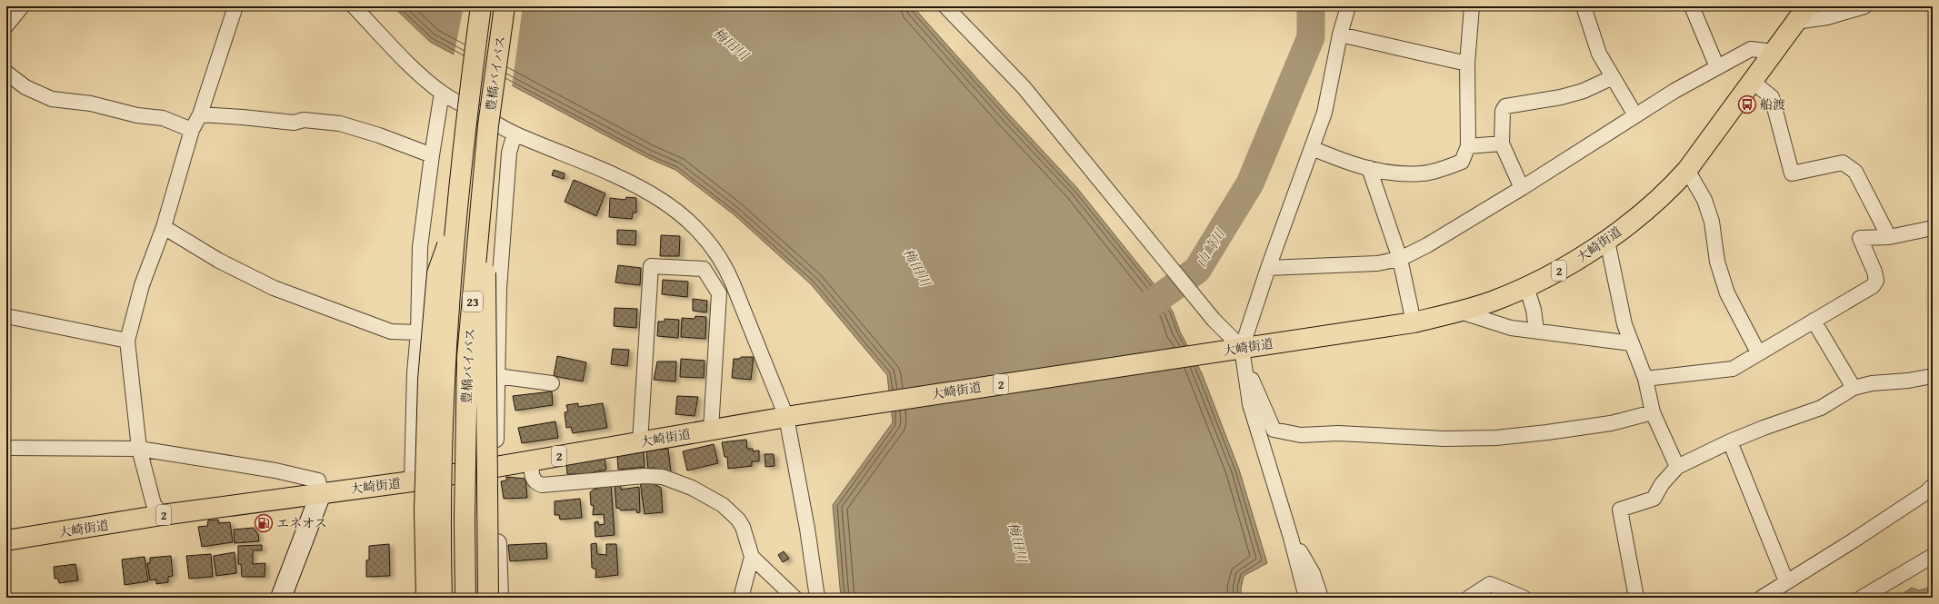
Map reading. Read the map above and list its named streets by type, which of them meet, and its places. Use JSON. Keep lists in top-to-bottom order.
{
  "streets": {
    "main road": [
      "豊橋バイパス",
      "大崎街道",
      "2",
      "23"
    ]
  },
  "crossings": [
    ["豊橋バイパス", "23"]
  ],
  "water": ["梅田川", "山崎川"],
  "places": {
    "bus stop": ["船渡"],
    "fuel station": ["エネオス"]
  }
}
